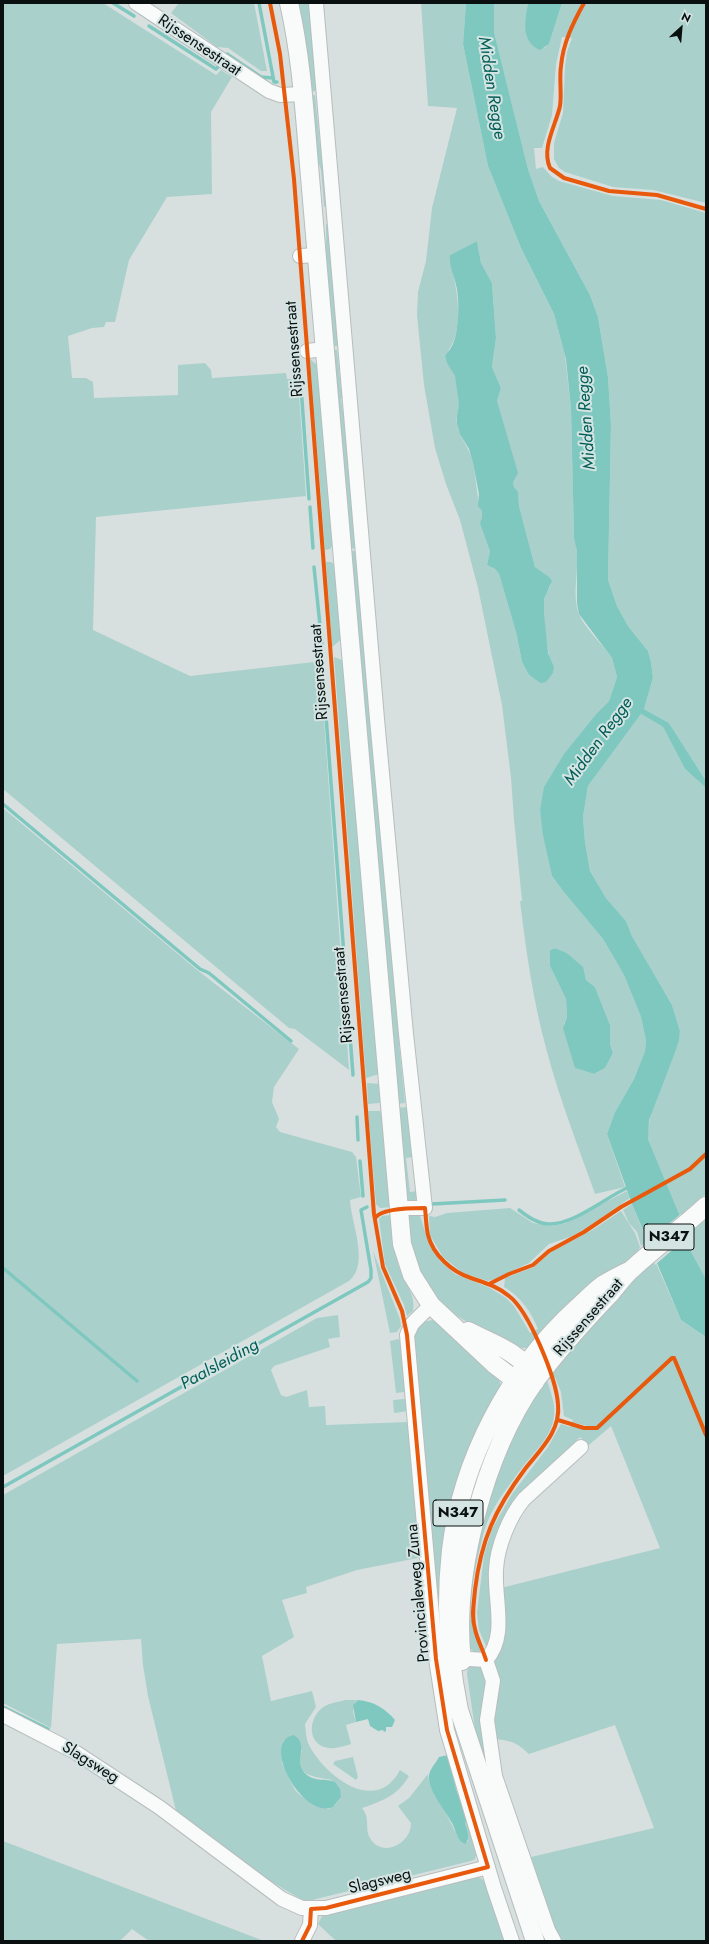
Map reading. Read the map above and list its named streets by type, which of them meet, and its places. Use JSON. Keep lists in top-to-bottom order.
{
  "streets": {
    "main road": ["Rijssensestraat", "N347", "Provincialeweg Zuna"],
    "street": ["Slagsweg"]
  },
  "crossings": [
    ["Rijssensestraat", "N347"],
    ["Rijssensestraat", "Provincialeweg Zuna"],
    ["Provincialeweg Zuna", "Slagsweg"]
  ],
  "water": ["Midden Regge", "Paalsleiding"],
  "north": "top right"
}
